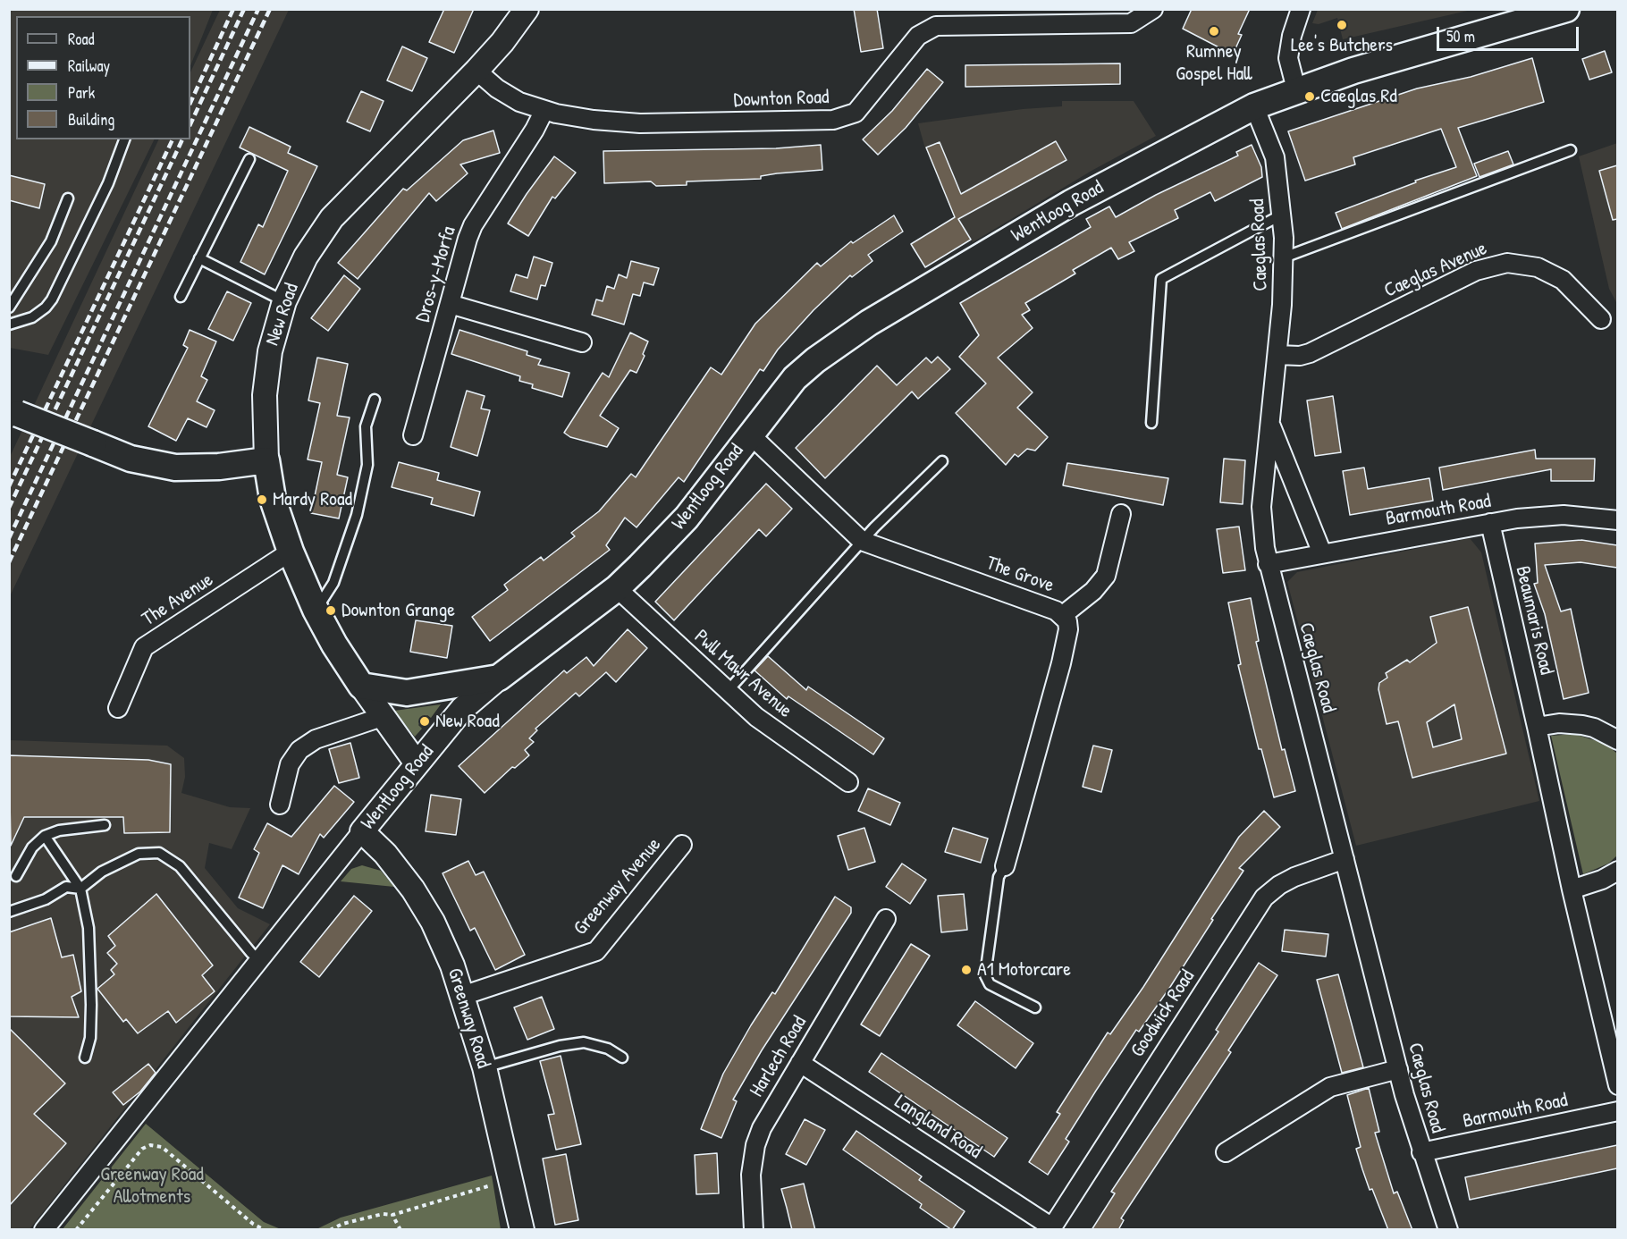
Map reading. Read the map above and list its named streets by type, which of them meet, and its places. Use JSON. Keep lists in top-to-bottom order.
{
  "streets": {
    "main road": ["Wentloog Road", "New Road"],
    "street": [
      "Downton Road",
      "Caeglas Road",
      "Caeglas Avenue",
      "Dros-y-Morfa",
      "Barmouth Road",
      "The Grove",
      "The Avenue",
      "Beaumaris Road",
      "Pwll Mawr Avenue",
      "Greenway Avenue",
      "Goodwick Road",
      "Greenway Road",
      "Harlech Road",
      "Langland Road"
    ]
  },
  "crossings": [
    ["Downton Road", "Dros-y-Morfa"],
    ["Downton Road", "New Road"],
    ["Wentloog Road", "Caeglas Road"],
    ["Wentloog Road", "New Road"],
    ["Wentloog Road", "The Grove"],
    ["Wentloog Road", "Pwll Mawr Avenue"],
    ["Wentloog Road", "Greenway Road"],
    ["Caeglas Road", "Caeglas Avenue"],
    ["Caeglas Road", "Barmouth Road"],
    ["Caeglas Road", "Goodwick Road"],
    ["New Road", "The Avenue"],
    ["Barmouth Road", "Beaumaris Road"],
    ["Greenway Avenue", "Greenway Road"],
    ["Goodwick Road", "Langland Road"],
    ["Harlech Road", "Langland Road"]
  ],
  "parks": ["Greenway Road Allotments"],
  "places": [
    "Lee's Butchers",
    "Rumney Gospel Hall",
    "Caeglas Rd",
    "Mardy Road",
    "Downton Grange",
    "New Road",
    "A1 Motorcare"
  ],
  "legend": [
    "Road",
    "Railway",
    "Park",
    "Building"
  ],
  "scale_bar": "50 m"
}
